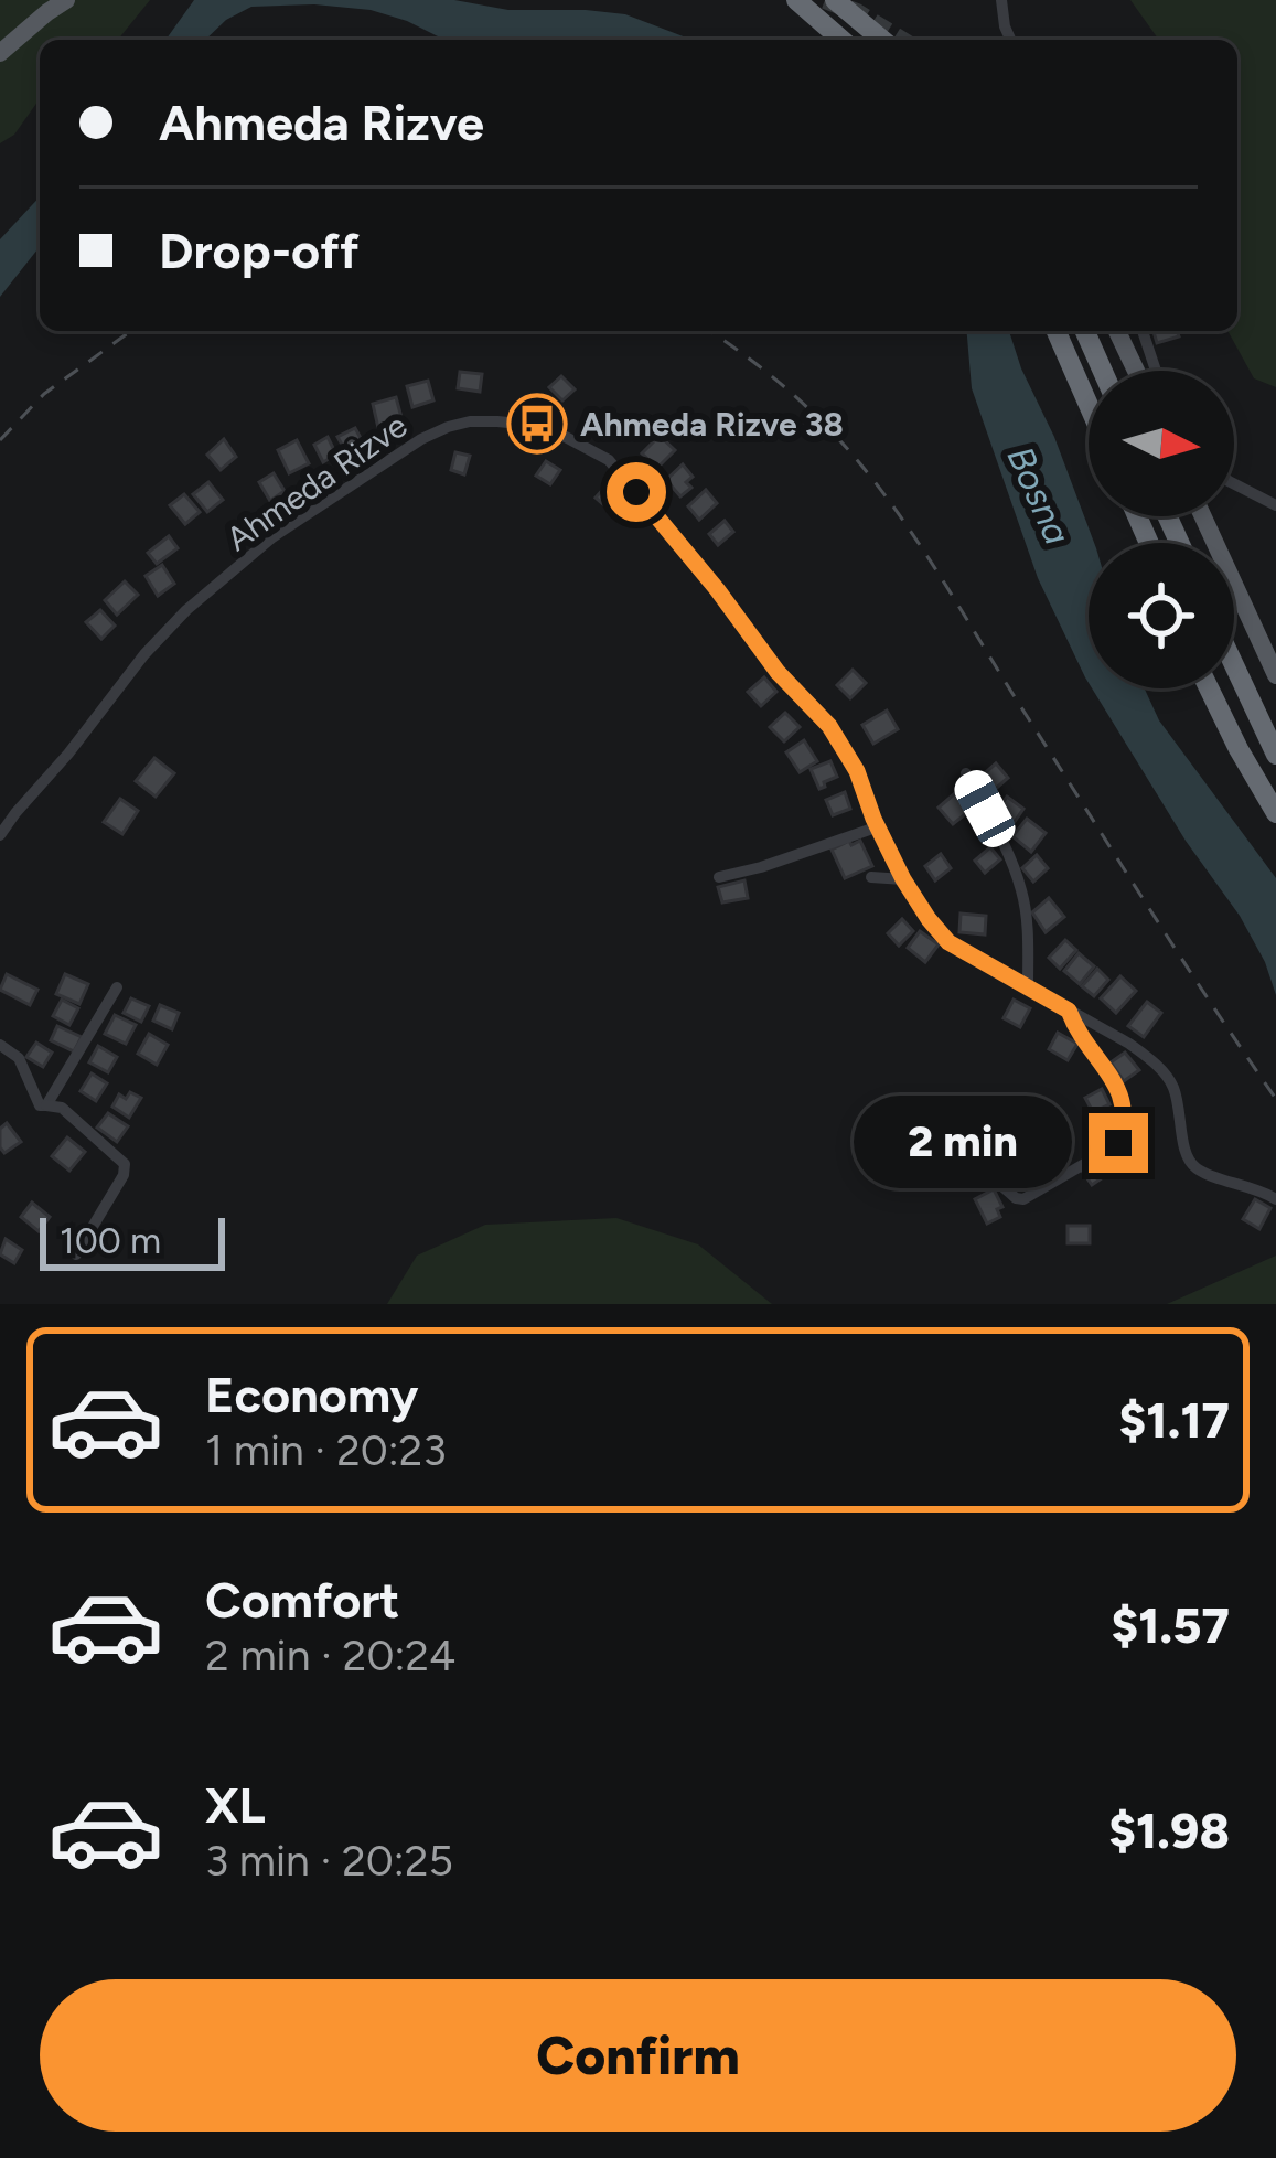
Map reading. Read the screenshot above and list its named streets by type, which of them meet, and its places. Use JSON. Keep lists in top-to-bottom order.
{
  "streets": {
    "street": ["Ahmeda Rizve"]
  },
  "water": ["Bosna"],
  "places": {
    "bus stop": ["Ahmeda Rizve 38"]
  },
  "scale_bar": "100 m",
  "north": "right",
  "page": {
    "banner": ["Ahmeda Rizve", "Drop-off"],
    "bubble": "2 min",
    "scale": "100 m",
    "list": [
      {
        "name": "Economy",
        "note": "1 min · 20:23",
        "value": "$1.17"
      },
      {
        "name": "Comfort",
        "note": "2 min · 20:24",
        "value": "$1.57"
      },
      {
        "name": "XL",
        "note": "3 min · 20:25",
        "value": "$1.98"
      }
    ],
    "buttons": "Confirm"
  }
}
